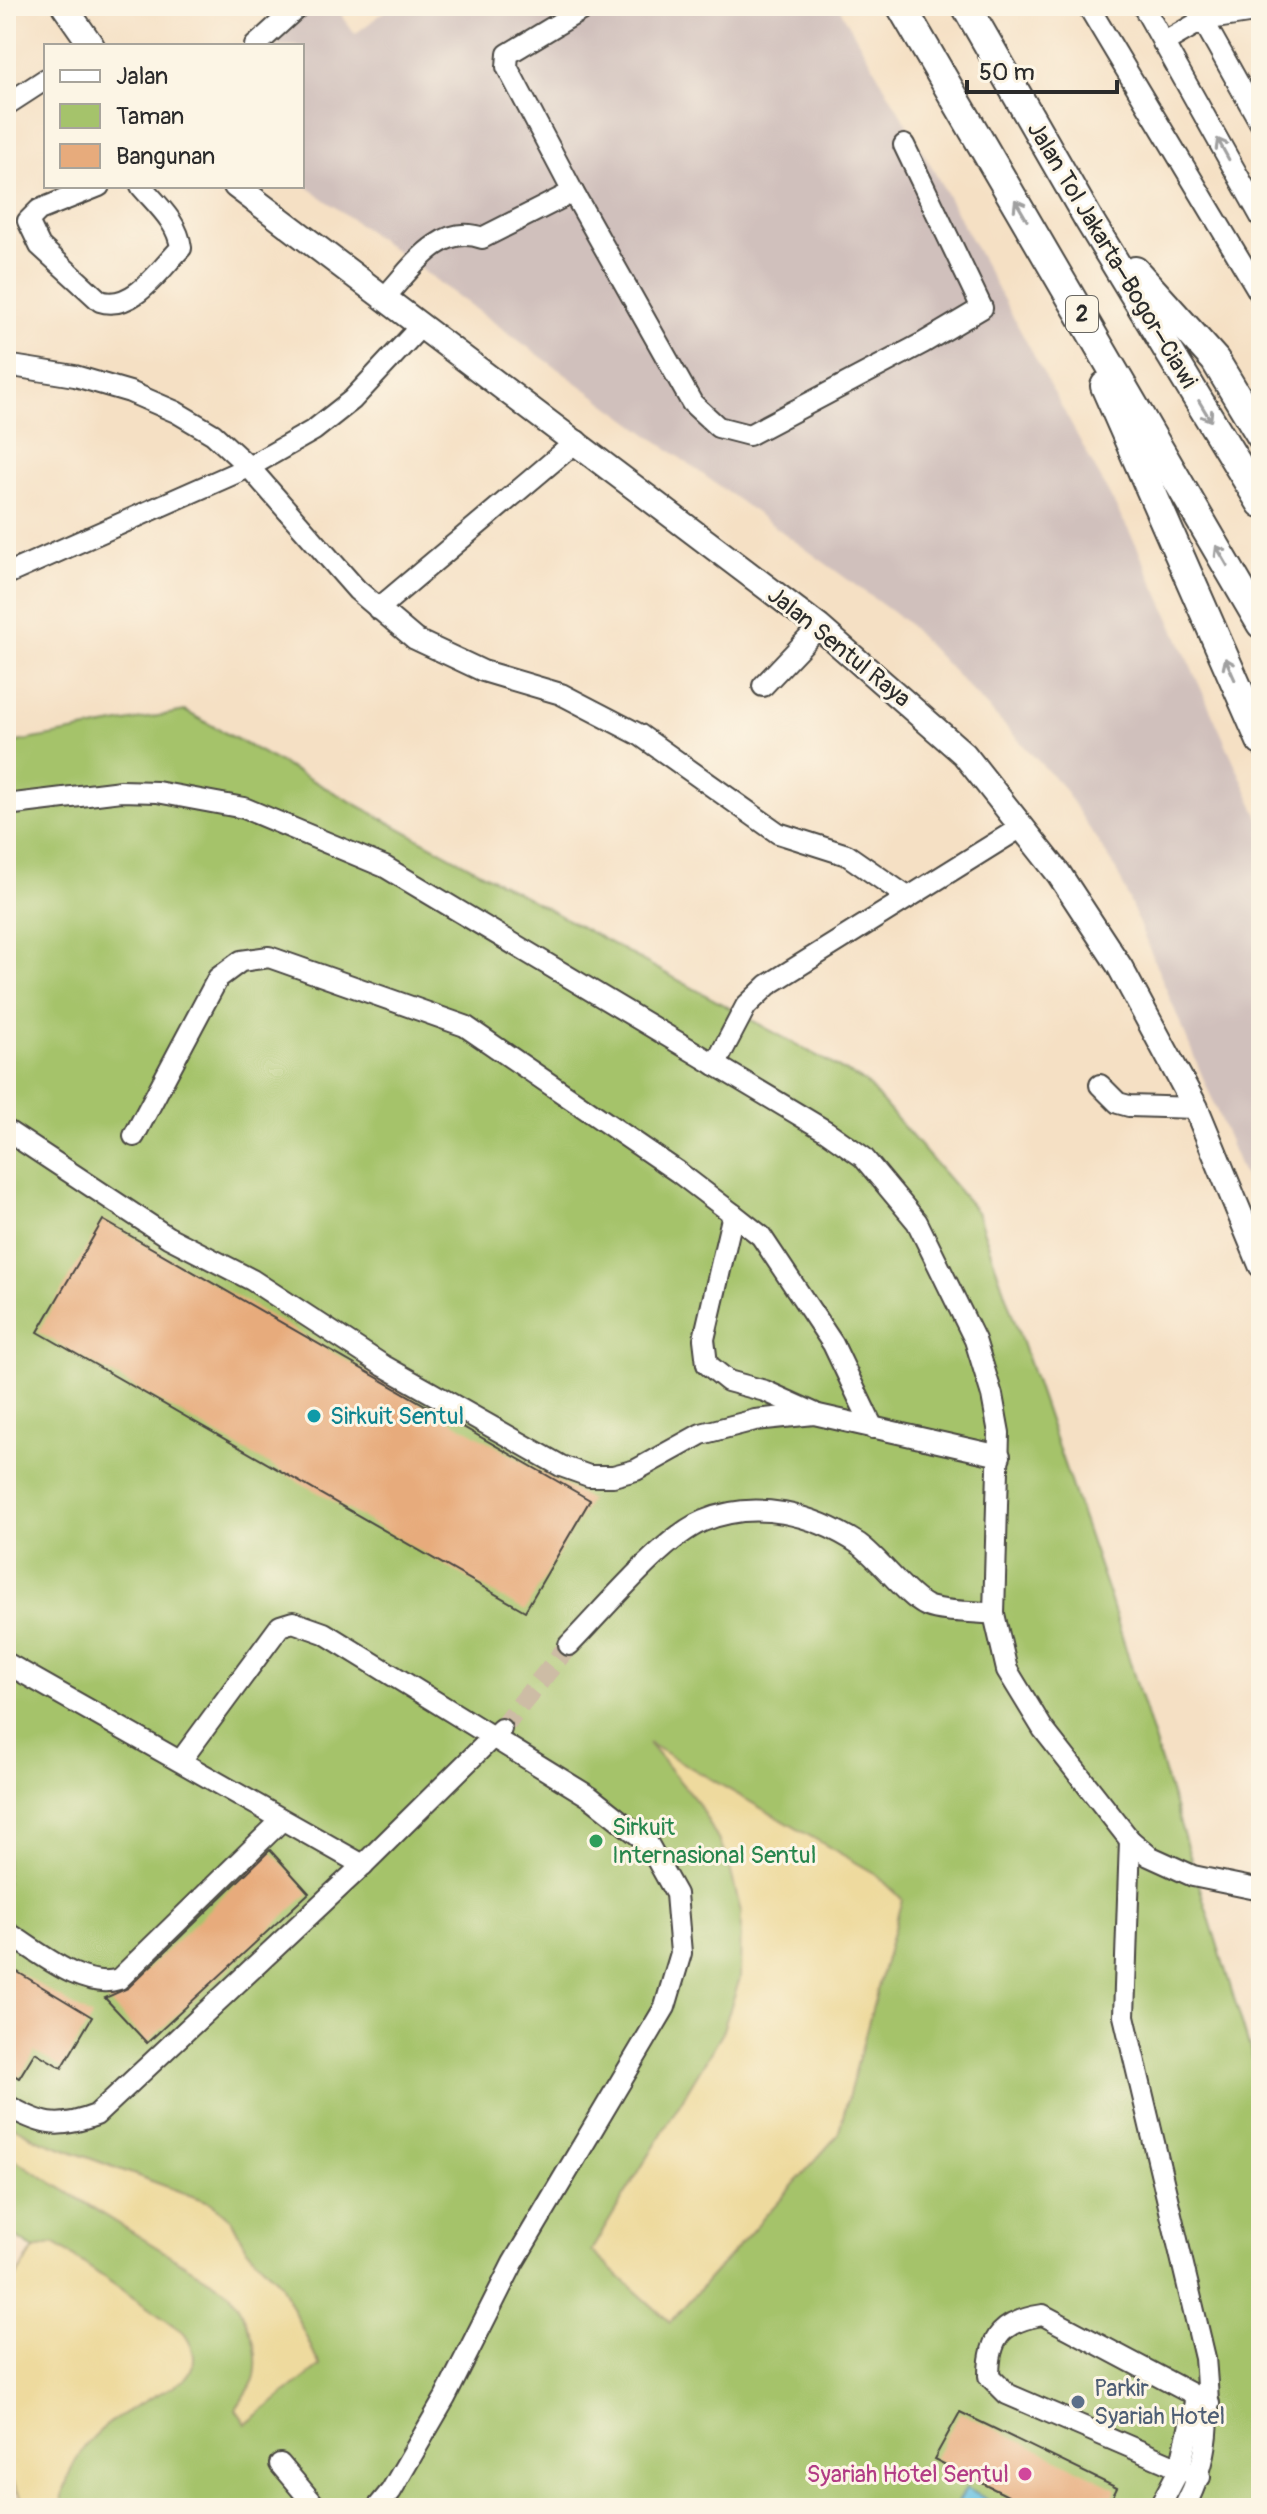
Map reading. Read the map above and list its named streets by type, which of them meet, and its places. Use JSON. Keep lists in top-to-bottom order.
{
  "streets": {
    "highway": ["Jalan Tol Jakarta–Bogor–Ciawi", "2"],
    "main road": ["Jalan Sentul Raya"]
  },
  "places": [
    "Sirkuit Sentul",
    "Sirkuit Internasional Sentul",
    "Parkir Syariah Hotel",
    "Syariah Hotel Sentul"
  ],
  "legend": ["Jalan", "Taman", "Bangunan"],
  "scale_bar": "50 m"
}
